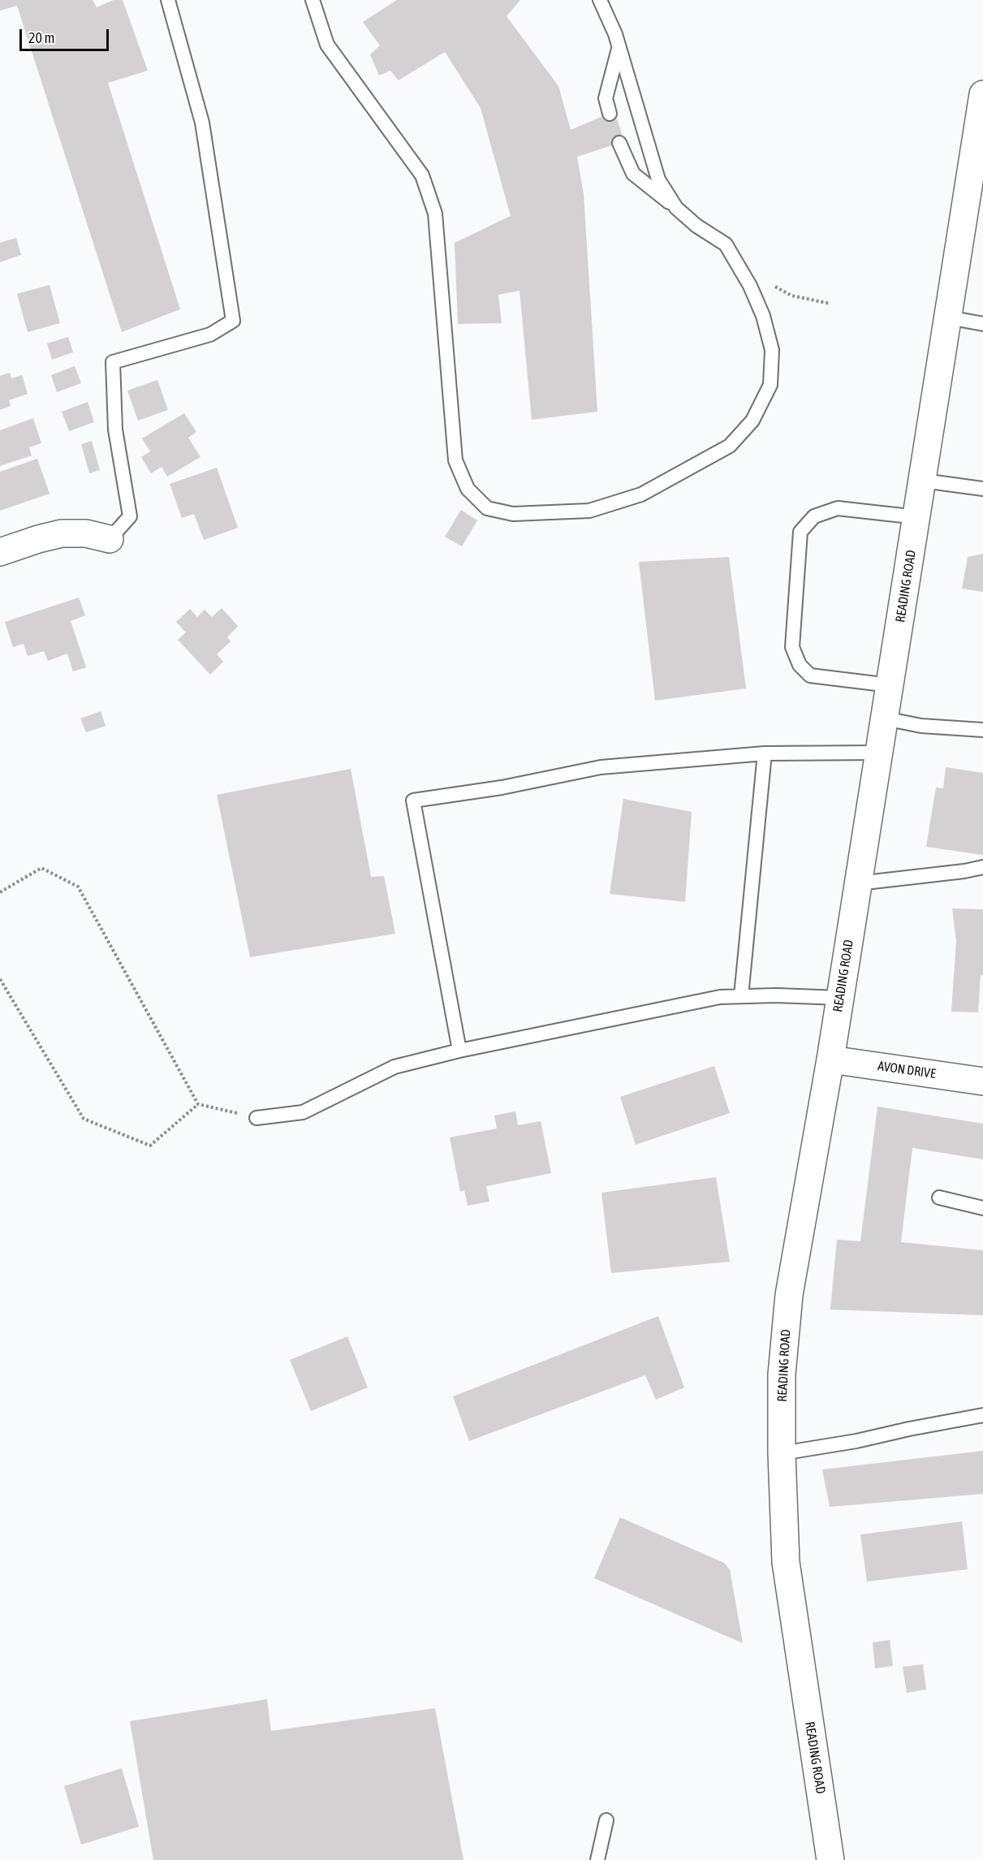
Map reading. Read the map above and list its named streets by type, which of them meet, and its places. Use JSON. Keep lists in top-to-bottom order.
{
  "streets": {
    "main road": ["READING ROAD", "AVON DRIVE"]
  },
  "crossings": [
    ["READING ROAD", "AVON DRIVE"]
  ],
  "scale_bar": "20 m"
}
